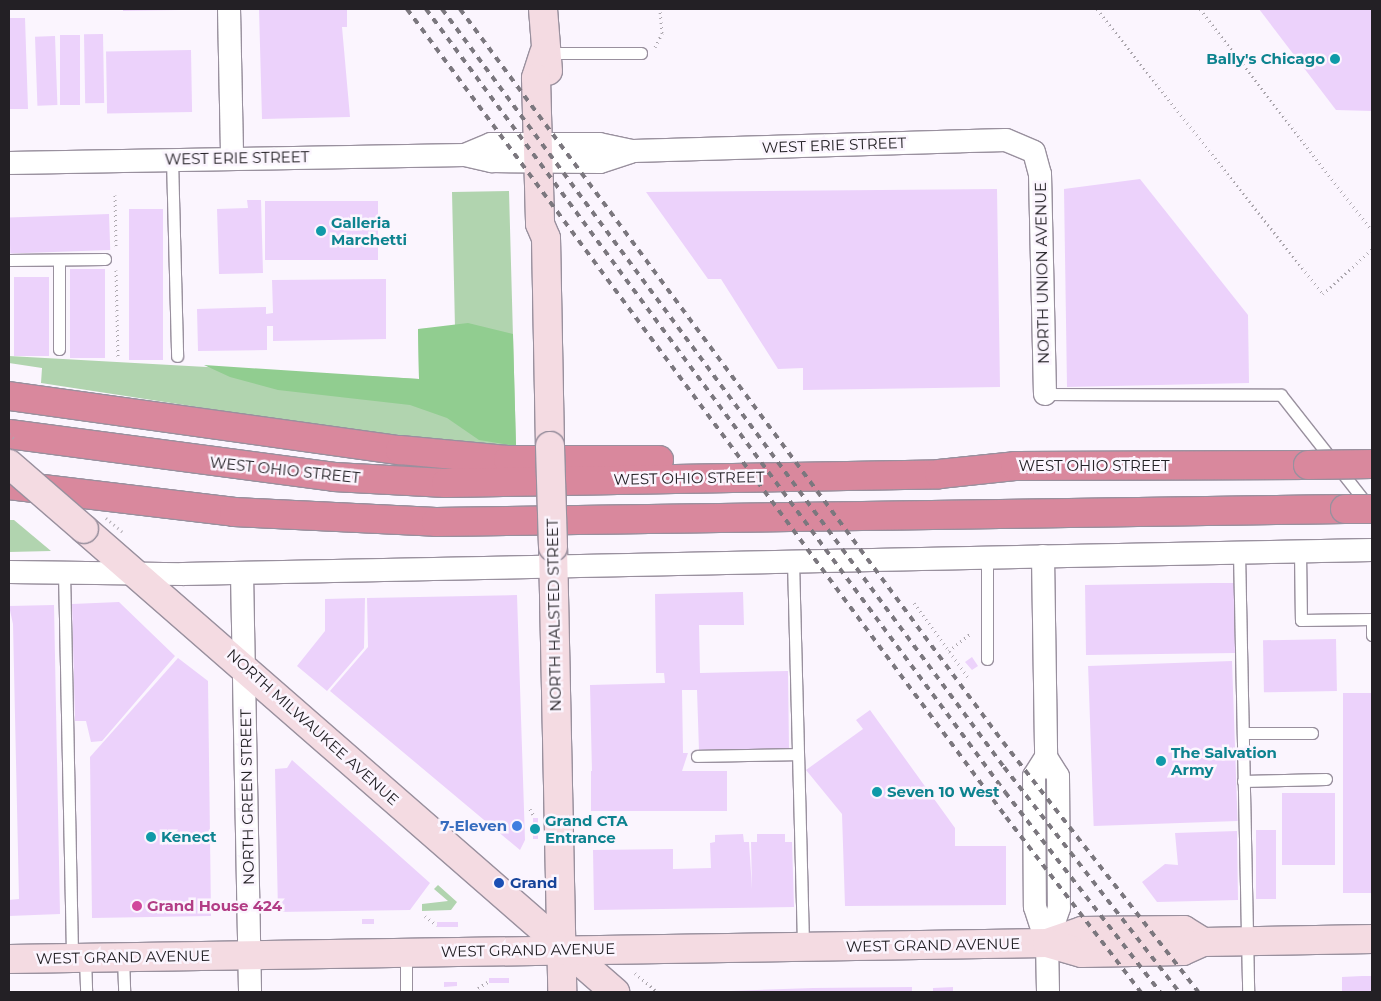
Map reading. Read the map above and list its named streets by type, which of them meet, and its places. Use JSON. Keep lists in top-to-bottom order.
{
  "streets": {
    "highway": ["WEST OHIO STREET"],
    "main road": ["NORTH HALSTED STREET", "NORTH MILWAUKEE AVENUE", "WEST GRAND AVENUE"],
    "street": ["WEST ERIE STREET", "NORTH UNION AVENUE", "NORTH GREEN STREET"]
  },
  "crossings": [
    ["WEST ERIE STREET", "NORTH UNION AVENUE"],
    ["WEST ERIE STREET", "NORTH HALSTED STREET"],
    ["NORTH HALSTED STREET", "NORTH MILWAUKEE AVENUE"],
    ["NORTH HALSTED STREET", "WEST GRAND AVENUE"],
    ["NORTH MILWAUKEE AVENUE", "NORTH GREEN STREET"],
    ["NORTH MILWAUKEE AVENUE", "WEST GRAND AVENUE"],
    ["NORTH GREEN STREET", "WEST GRAND AVENUE"]
  ],
  "places": [
    "Bally's Chicago",
    "Galleria Marchetti",
    "The Salvation Army",
    "Seven 10 West",
    "7-Eleven",
    "Grand CTA Entrance",
    "Kenect",
    "Grand",
    "Grand House 424"
  ]
}
